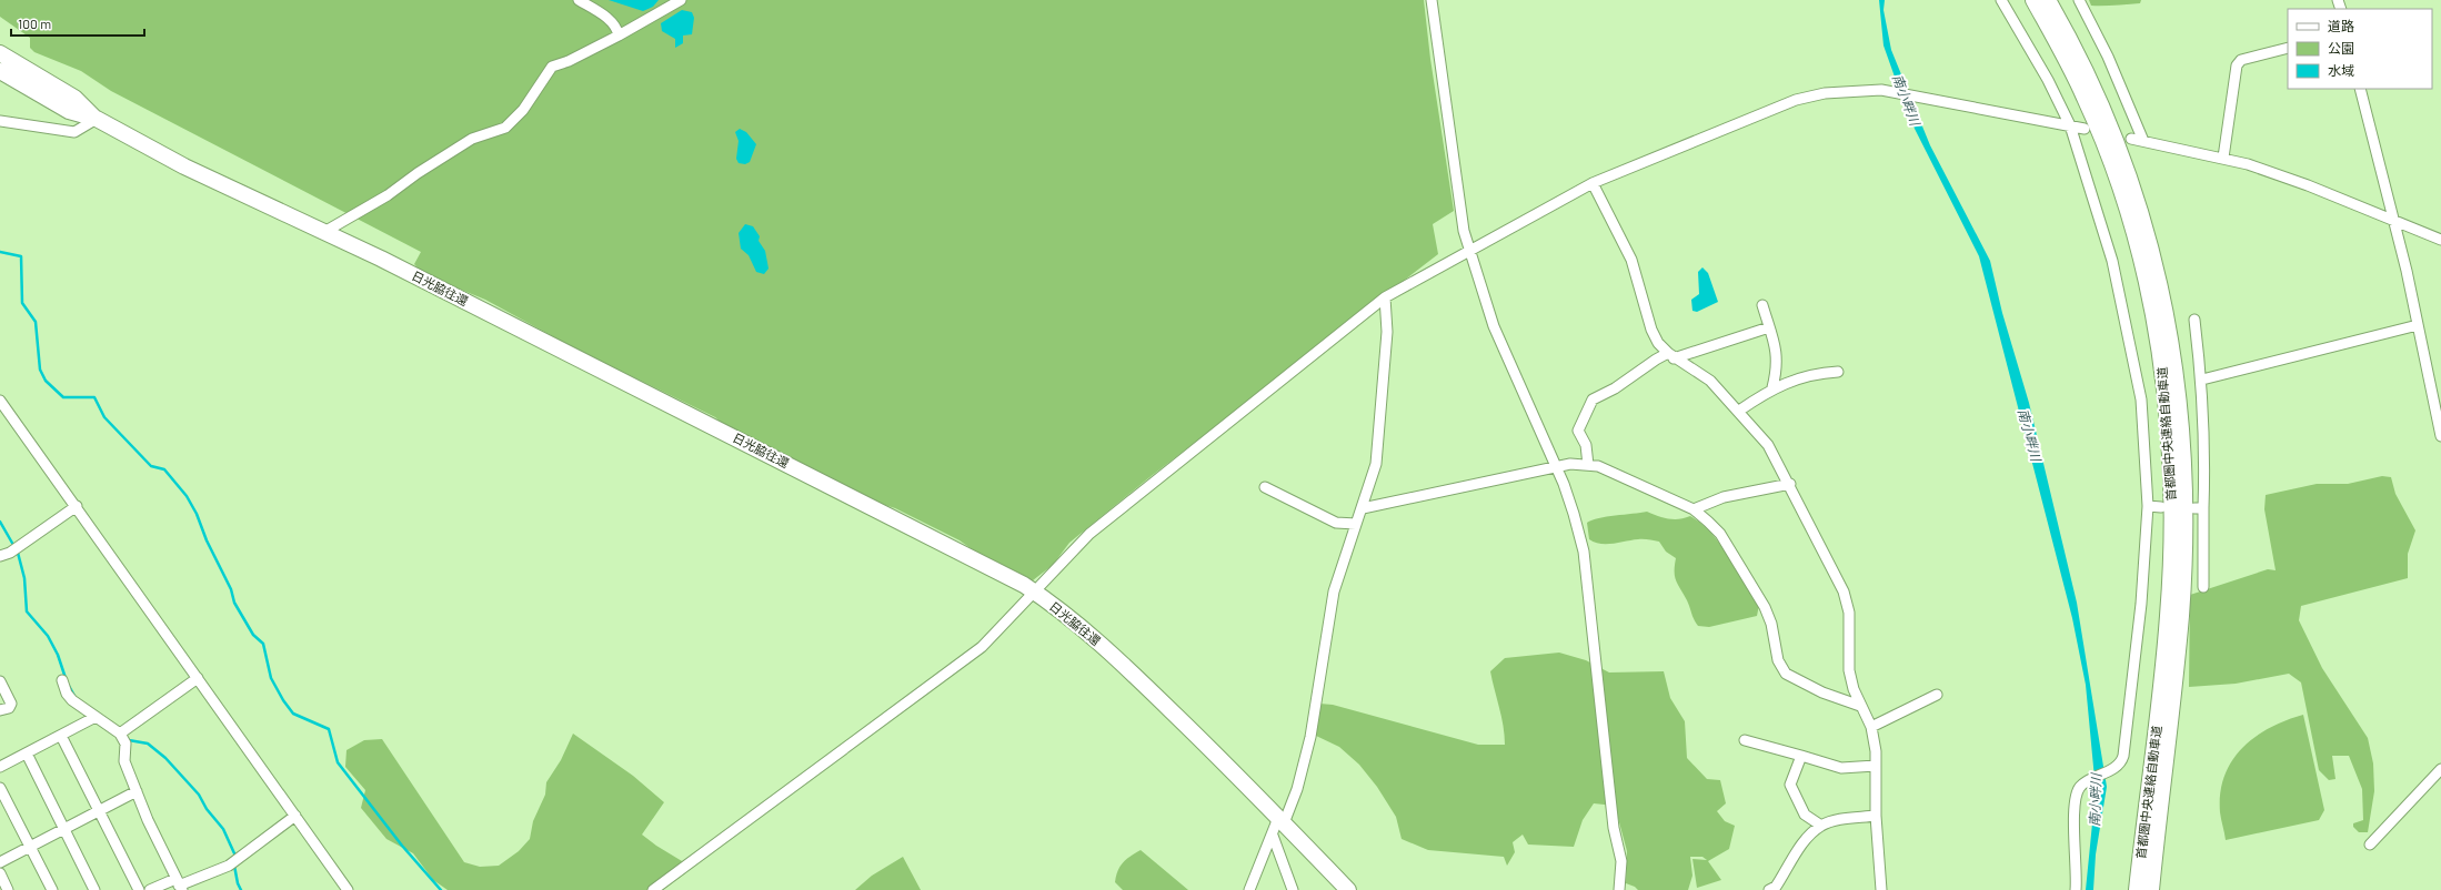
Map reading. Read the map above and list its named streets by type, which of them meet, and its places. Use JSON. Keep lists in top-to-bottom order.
{
  "streets": {
    "highway": ["日光脇往還", "首都圏中央連絡自動車道"]
  },
  "water": ["南小畔川"],
  "legend": ["道路", "公園", "水域"],
  "scale_bar": "100 m"
}
